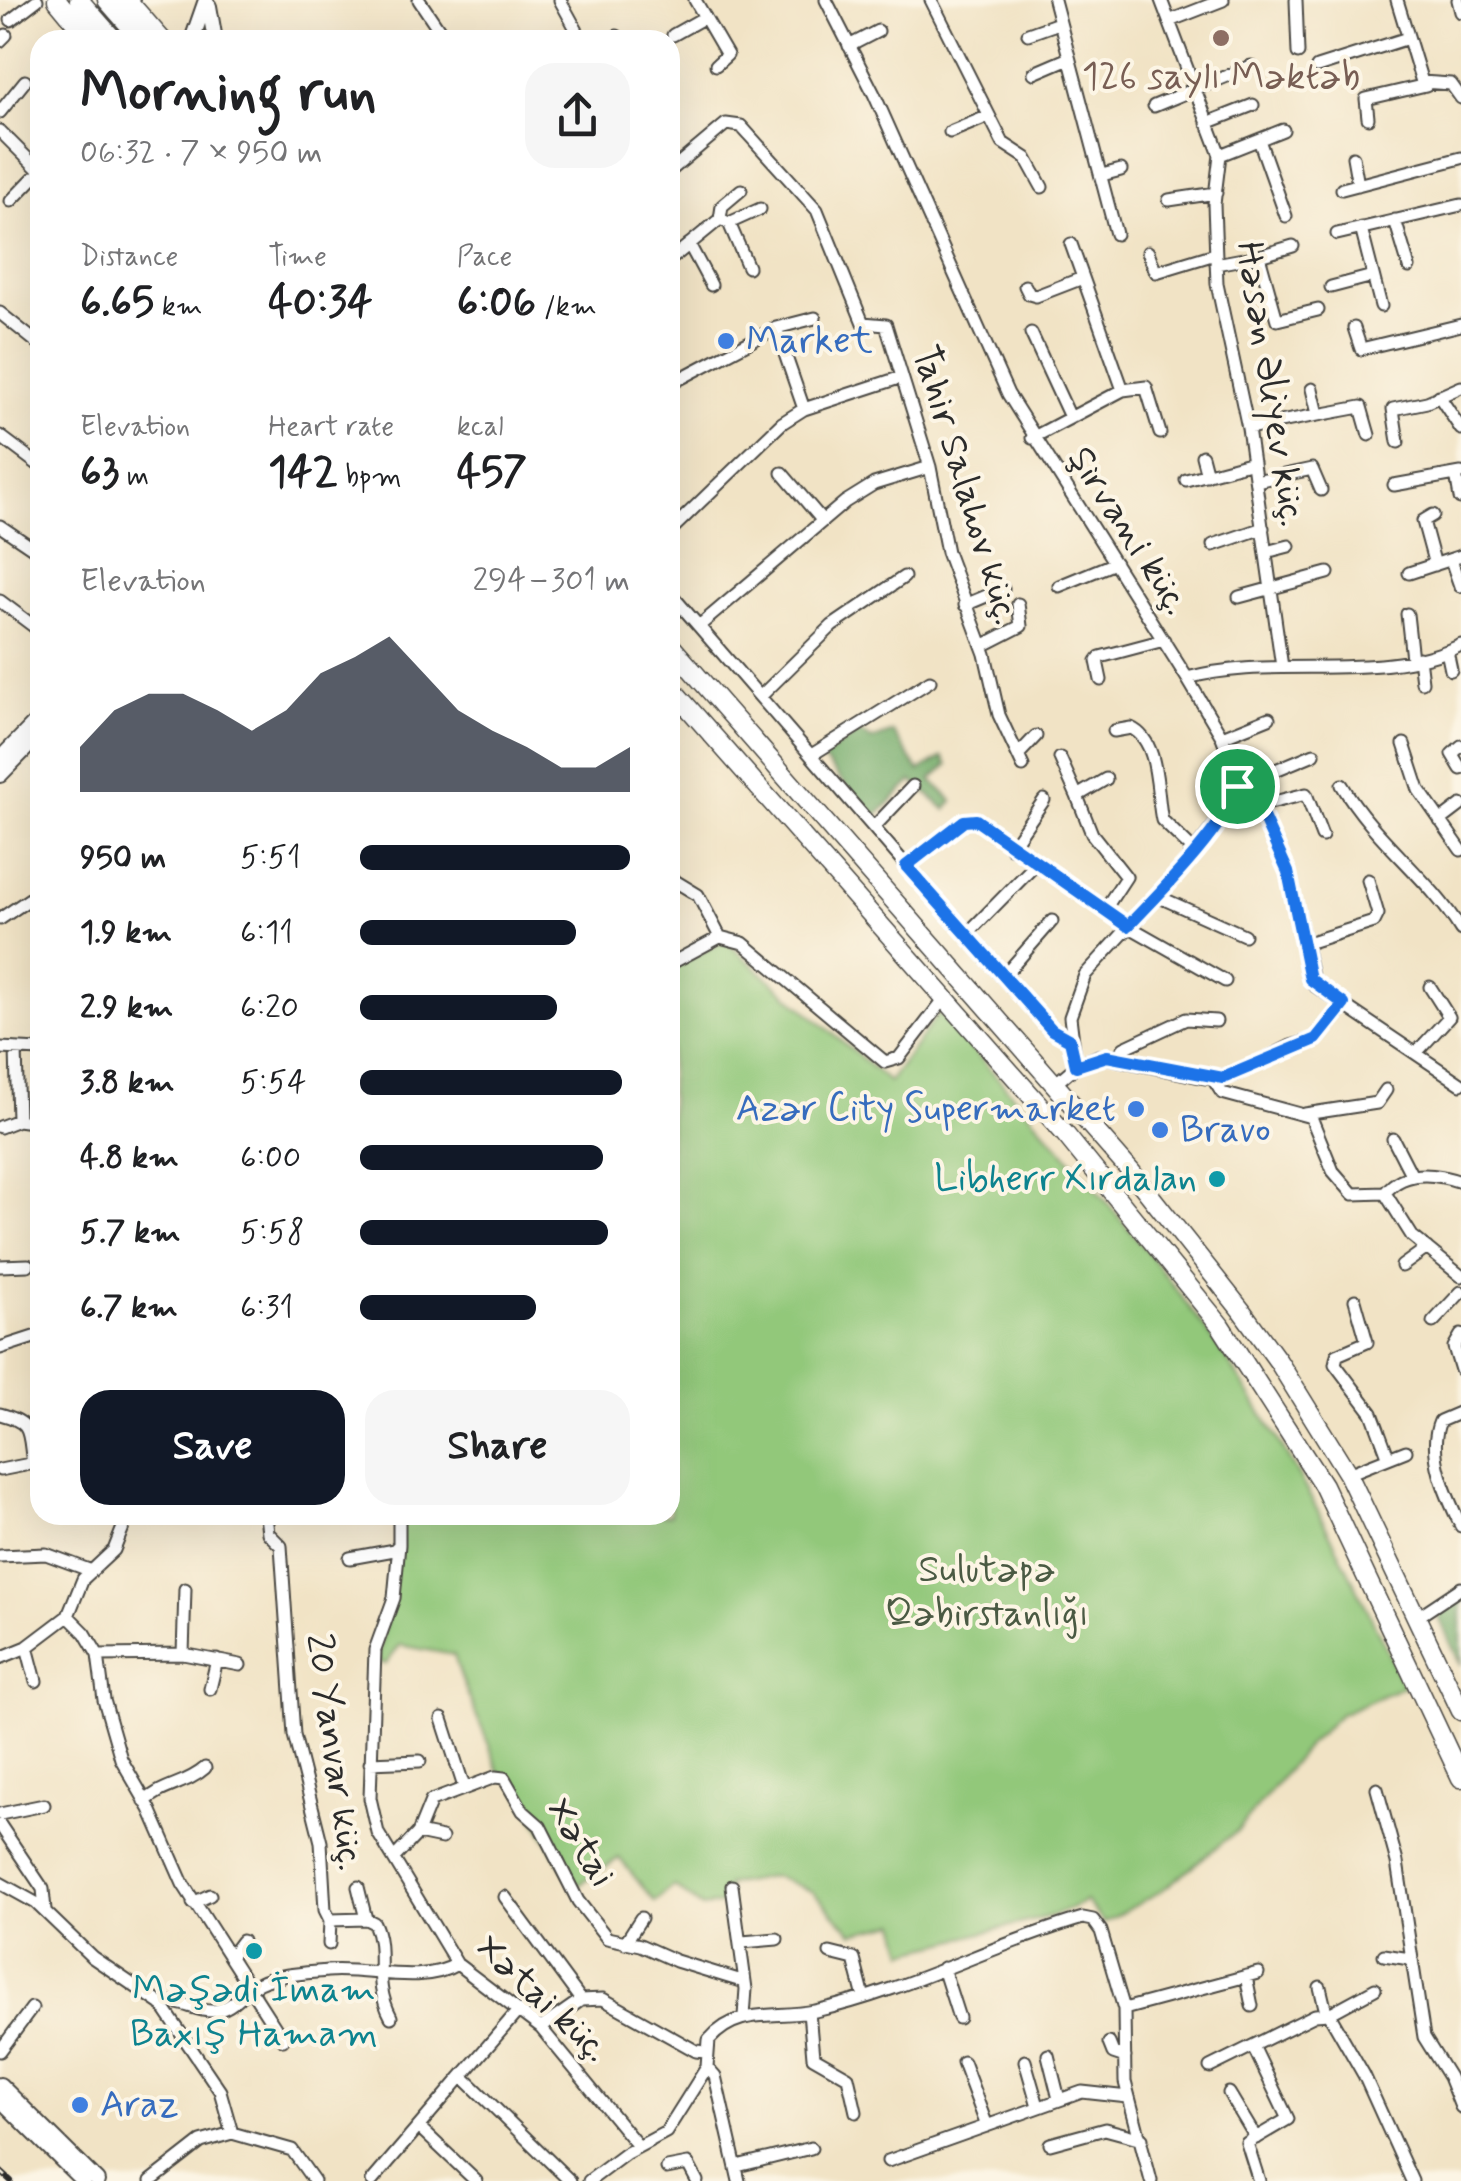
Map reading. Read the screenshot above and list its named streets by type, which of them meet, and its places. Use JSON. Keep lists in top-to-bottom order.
{
  "streets": {
    "street": [
      "Həsən Əliyev küç.",
      "Tahir Salahov küç.",
      "Şirvani küç.",
      "20 Yanvar küç.",
      "Xətai",
      "Xətai küç."
    ]
  },
  "parks": ["Sulutəpə Qəbirstanlığı"],
  "places": [
    "126 saylı Məktəb",
    "Market",
    "Azər City Supermarket",
    "Bravo",
    "Libherr Xırdalan",
    "Məşədi İmam Baxış Hamam",
    "Araz"
  ],
  "page": {
    "heading": ["Morning run", "06:32 · 7 × 950 m"],
    "stats": [
      ["Distance", "6.65 km"],
      ["Time", "40:34"],
      ["Pace", "6:06 /km"],
      ["Elevation", "63 m"],
      ["Heart rate", "142 bpm"],
      ["kcal", "457"]
    ],
    "chart": ["Elevation", "294–301 m"],
    "list": [
      {
        "name": "950 m",
        "note": "5:51"
      },
      {
        "name": "1.9 km",
        "note": "6:11"
      },
      {
        "name": "2.9 km",
        "note": "6:20"
      },
      {
        "name": "3.8 km",
        "note": "5:54"
      },
      {
        "name": "4.8 km",
        "note": "6:00"
      },
      {
        "name": "5.7 km",
        "note": "5:58"
      },
      {
        "name": "6.7 km",
        "note": "6:31"
      }
    ],
    "buttons": ["Save", "Share"]
  }
}
